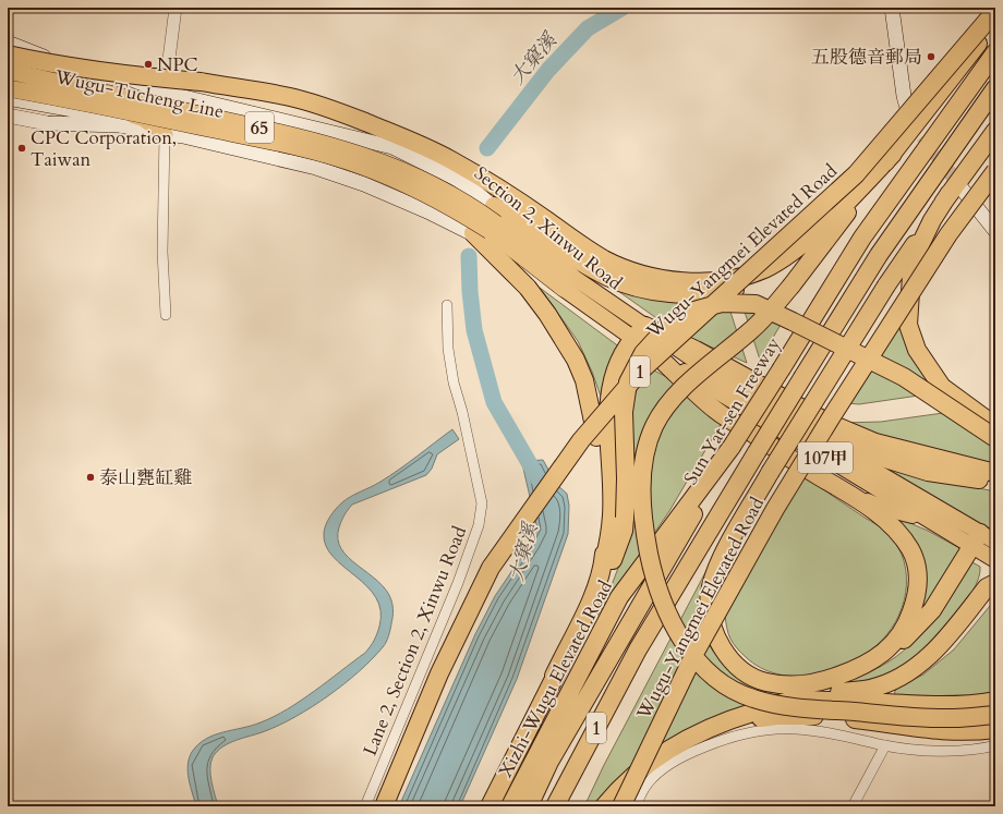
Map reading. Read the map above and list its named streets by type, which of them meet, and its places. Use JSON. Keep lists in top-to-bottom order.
{
  "streets": {
    "highway": [
      "Wugu-Tucheng Line",
      "65",
      "Wugu-Yangmei Elevated Road",
      "1",
      "Sun Yat-sen Freeway",
      "Xizhi-Wugu Elevated Road"
    ],
    "main road": ["Section 2, Xinwu Road", "107甲"],
    "street": ["Lane 2, Section 2, Xinwu Road"]
  },
  "crossings": [
    ["Wugu-Tucheng Line", "Section 2, Xinwu Road"],
    ["Section 2, Xinwu Road", "107甲"],
    ["Sun Yat-sen Freeway", "Xizhi-Wugu Elevated Road"]
  ],
  "water": ["大窠溪"],
  "places": [
    "五股德音郵局",
    "NPC",
    "CPC Corporation, Taiwan",
    "泰山甕缸雞"
  ]
}
